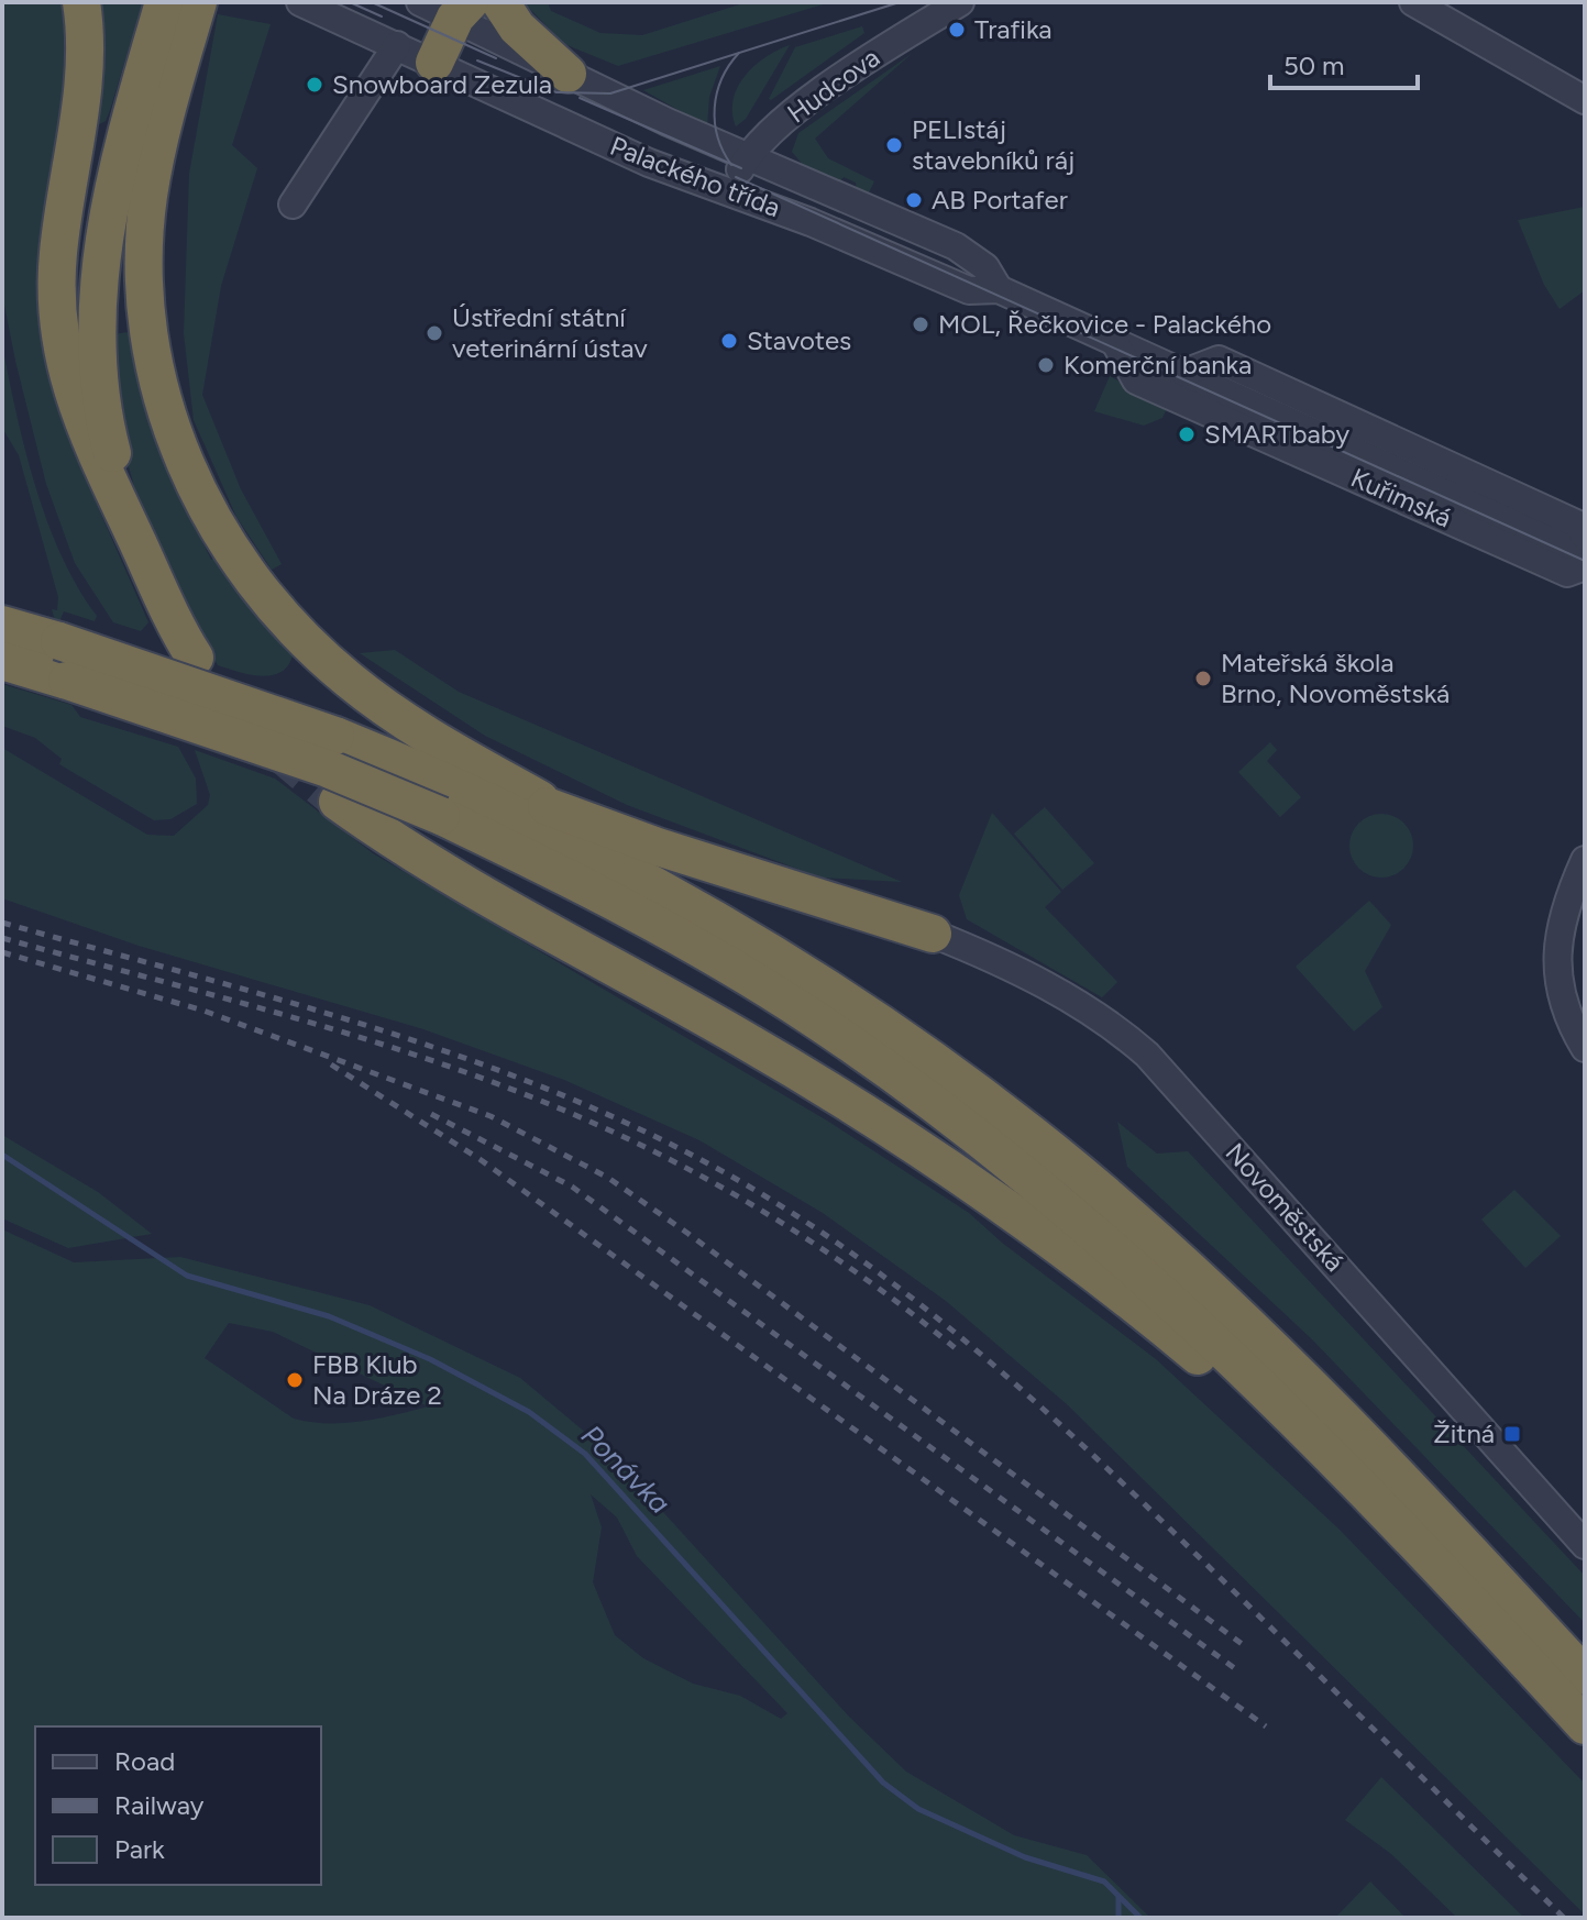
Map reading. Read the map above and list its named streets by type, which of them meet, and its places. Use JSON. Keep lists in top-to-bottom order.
{
  "streets": {
    "street": [
      "Hudcova",
      "Palackého třída",
      "Kuřimská",
      "Novoměstská"
    ]
  },
  "crossings": [
    ["Hudcova", "Palackého třída"],
    ["Palackého třída", "Kuřimská"]
  ],
  "water": ["Ponávka"],
  "places": {
    "other": [
      "Trafika",
      "Snowboard Zezula",
      "PELIstáj stavebníků ráj",
      "AB Portafer",
      "MOL, Řečkovice - Palackého",
      "Ústřední státní veterinární ústav",
      "Stavotes",
      "Komerční banka",
      "SMARTbaby",
      "Mateřská škola Brno, Novoměstská",
      "FBB Klub Na Dráze 2"
    ],
    "transit": ["Žitná"]
  },
  "legend": ["Road", "Railway", "Park"],
  "scale_bar": "50 m"
}
